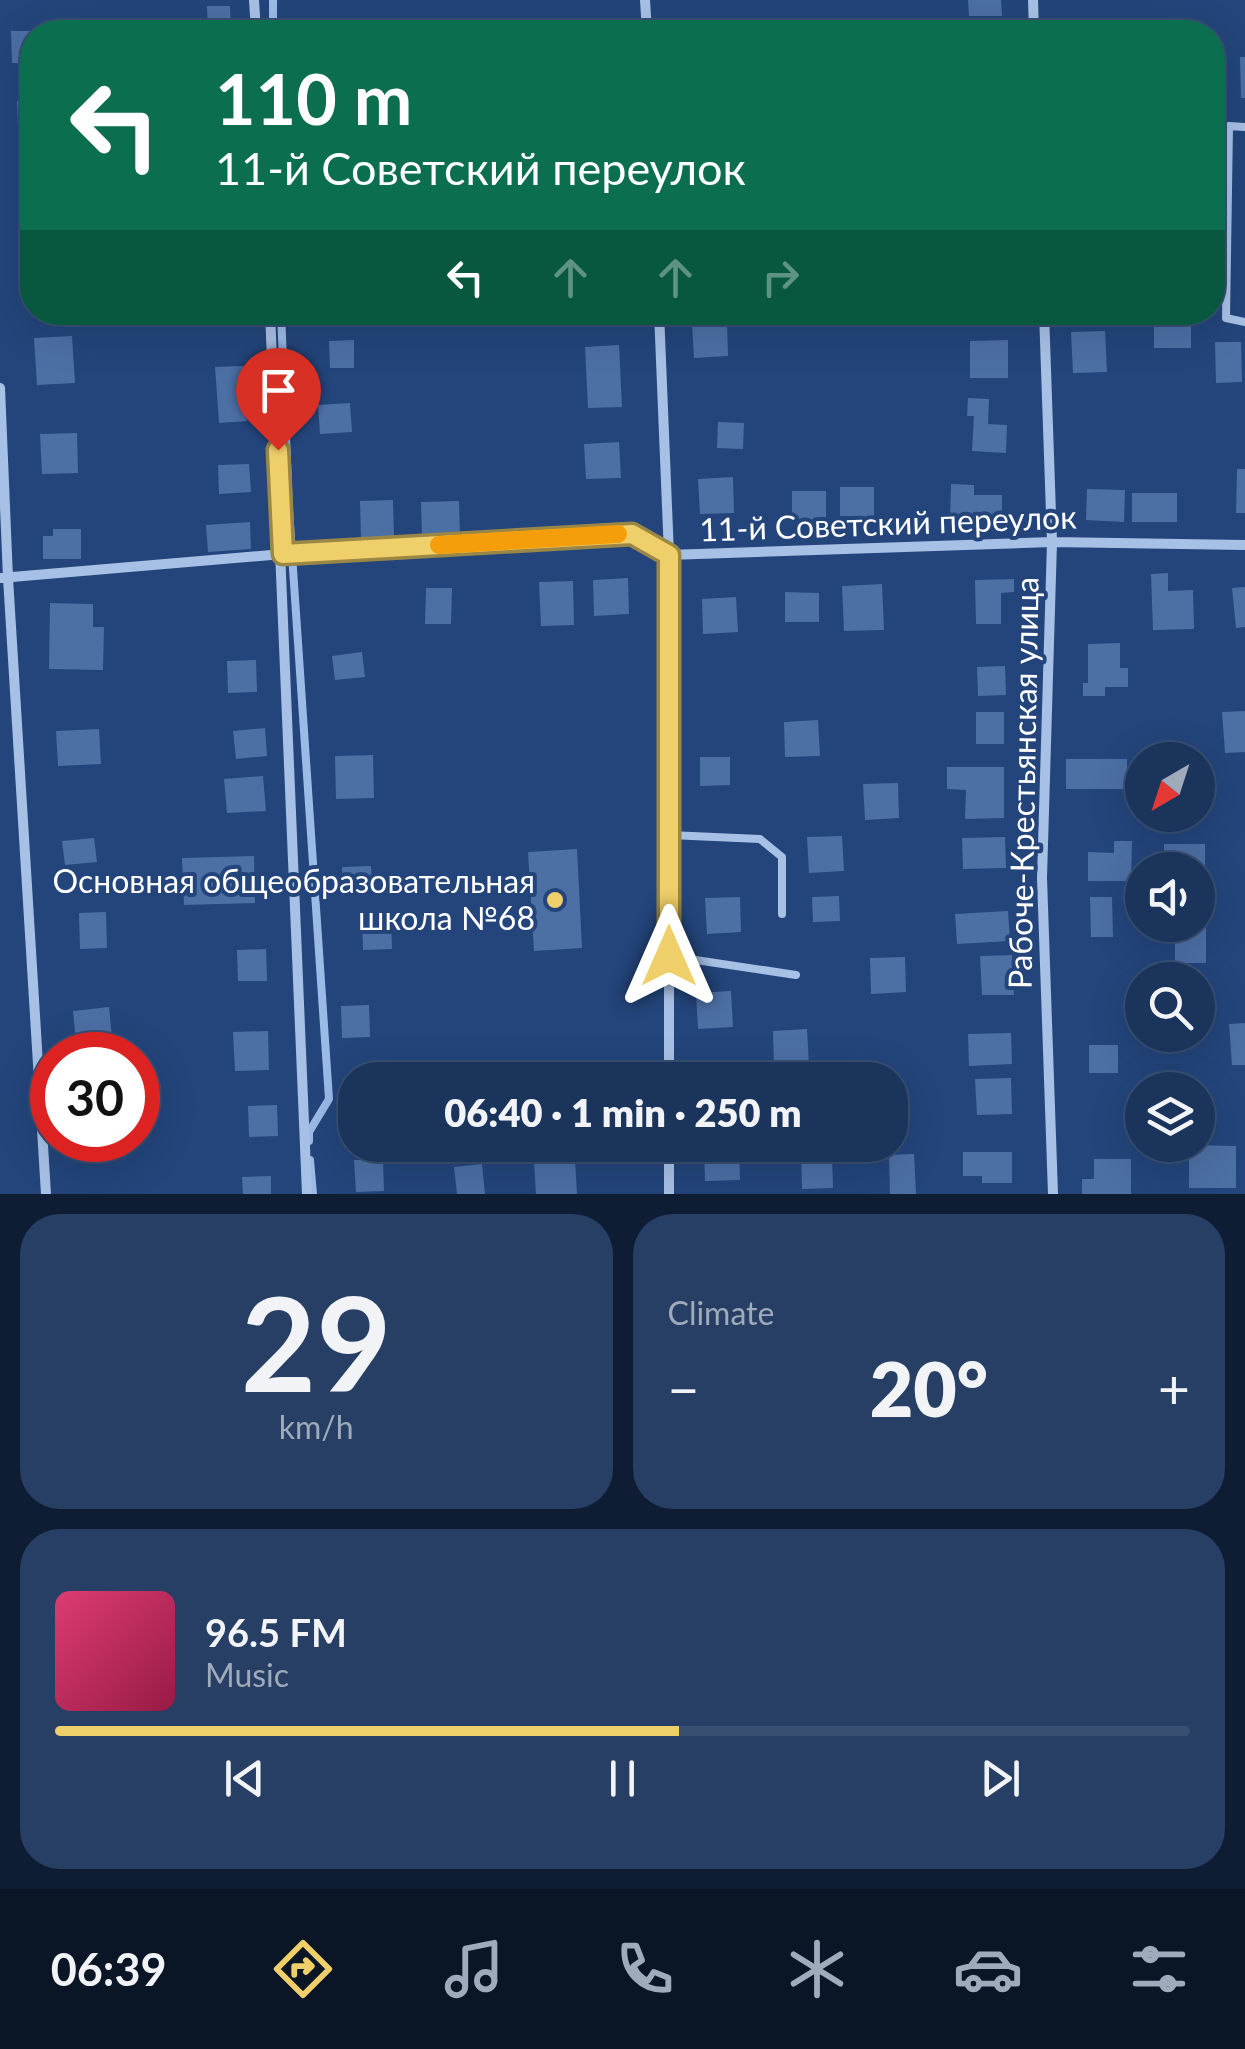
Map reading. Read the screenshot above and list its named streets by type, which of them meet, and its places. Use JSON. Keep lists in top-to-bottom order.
{
  "streets": {
    "street": ["11-й Советский переулок", "Рабоче-Крестьянская улица"]
  },
  "crossings": [
    ["11-й Советский переулок", "Рабоче-Крестьянская улица"]
  ],
  "places": ["Основная общеобразовательная школа №68"],
  "north": "bottom left",
  "page": {
    "turn": ["110 m", "11-й Советский переулок"],
    "limit": "30",
    "trip": "06:40 · 1 min · 250 m",
    "tile": [
      ["29", "km/h"],
      "Climate"
    ],
    "heat": ["−", "20°", "+"],
    "song": ["96.5 FM", "Music"],
    "tabs": "06:39"
  }
}
